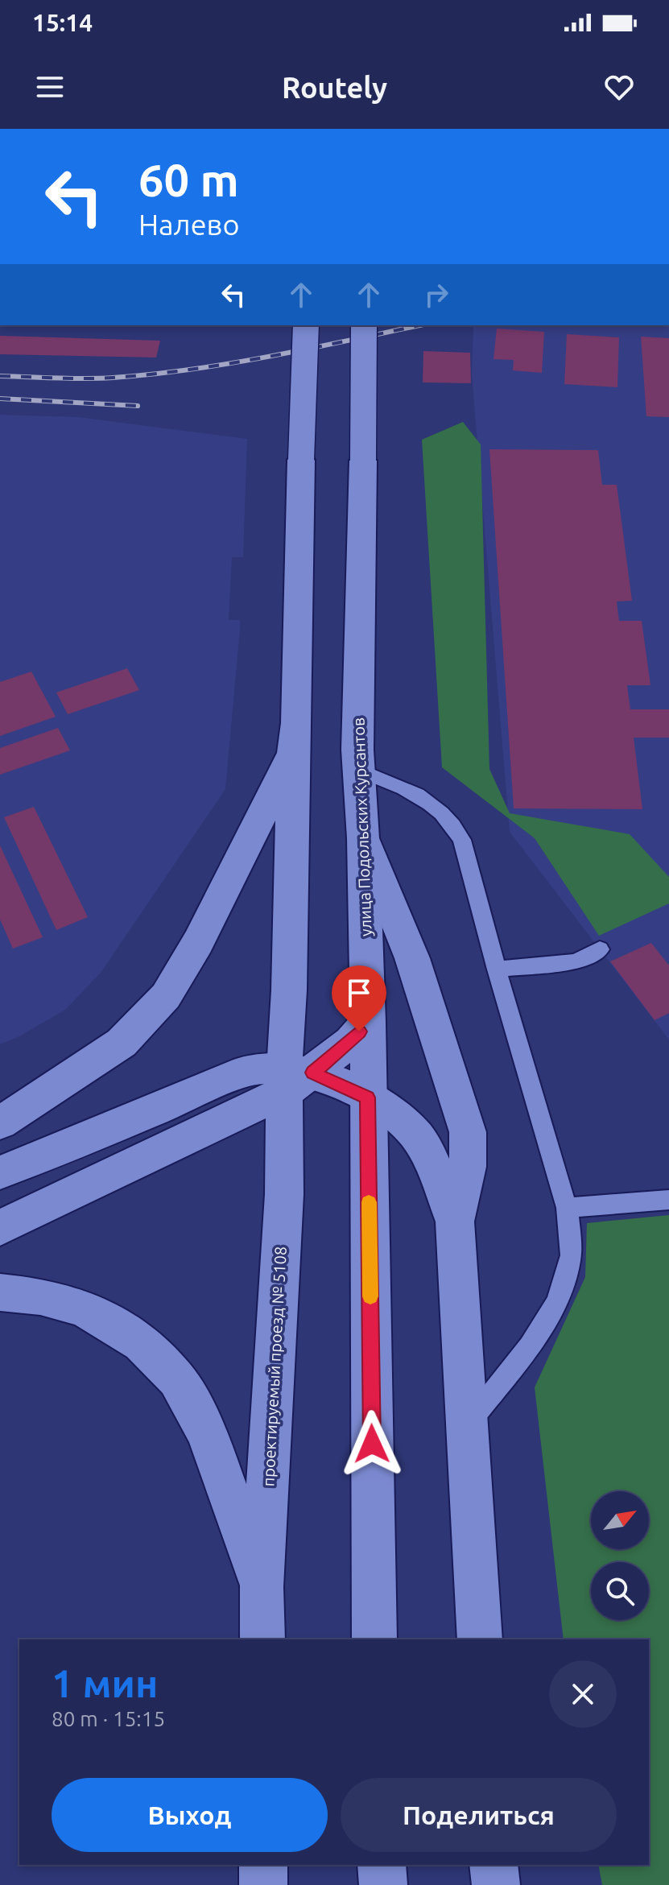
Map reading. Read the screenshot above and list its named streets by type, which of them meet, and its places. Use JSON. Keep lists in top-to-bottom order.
{
  "streets": {
    "main road": ["улица Подольских Курсантов", "проектируемый проезд № 5108"]
  },
  "north": "top right",
  "page": {
    "status": "15:14",
    "header": "Routely",
    "turn": ["60 m", "Налево"],
    "heading": ["1 мин", "80 m · 15:15"],
    "buttons": ["Выход", "Поделиться"]
  }
}
